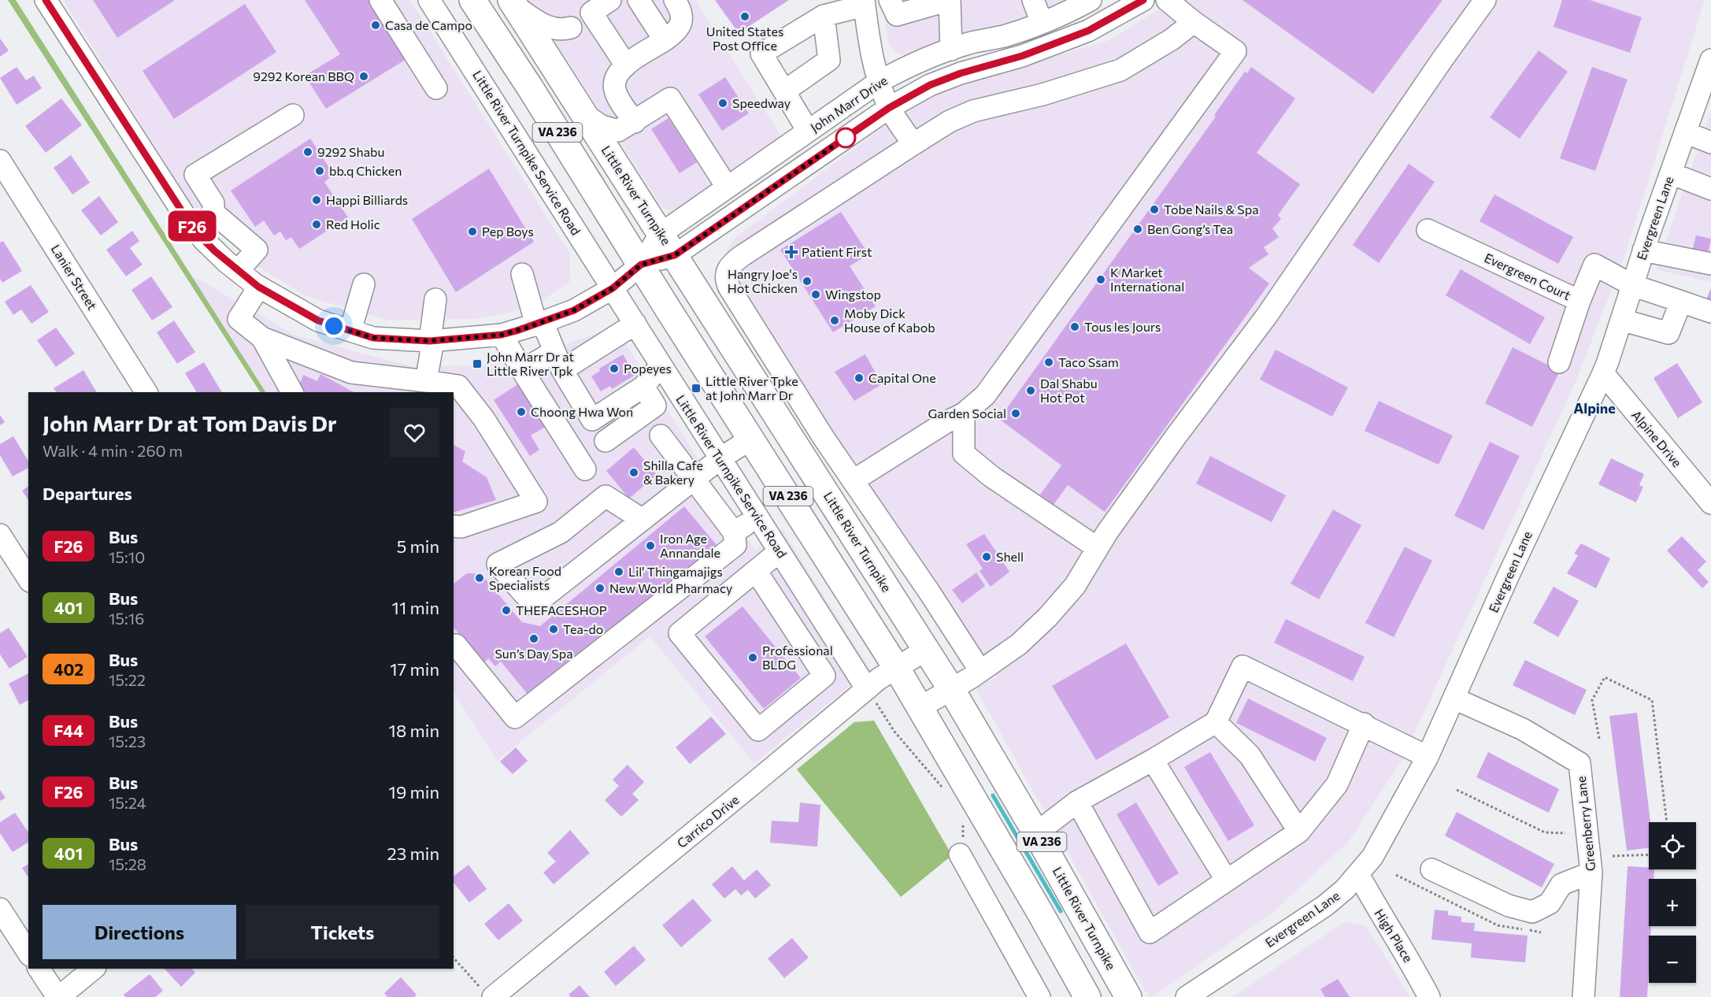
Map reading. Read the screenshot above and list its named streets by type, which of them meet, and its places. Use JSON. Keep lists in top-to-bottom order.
{
  "streets": {
    "main road": ["VA 236", "Little River Turnpike"],
    "street": [
      "John Marr Drive",
      "Little River Turnpike Service Road",
      "Evergreen Lane",
      "Evergreen Court",
      "Lanier Street",
      "Alpine Drive",
      "Carrico Drive",
      "Greenberry Lane",
      "High Place"
    ]
  },
  "crossings": [
    ["John Marr Drive", "VA 236"],
    ["John Marr Drive", "Little River Turnpike Service Road"],
    ["John Marr Drive", "Little River Turnpike"],
    ["VA 236", "Carrico Drive"],
    ["Little River Turnpike Service Road", "Carrico Drive"],
    ["Little River Turnpike", "Carrico Drive"],
    ["Evergreen Lane", "Evergreen Court"],
    ["Evergreen Lane", "Alpine Drive"],
    ["Evergreen Lane", "Greenberry Lane"],
    ["Evergreen Lane", "High Place"]
  ],
  "districts": ["Alpine"],
  "places": {
    "other": [
      "United States Post Office",
      "Casa de Campo",
      "9292 Korean BBQ",
      "Speedway",
      "9292 Shabu",
      "bb.q Chicken",
      "Happi Billiards",
      "Tobe Nails & Spa",
      "Red Holic",
      "Ben Gong’s Tea",
      "Pep Boys",
      "K Market International",
      "Hangry Joe's Hot Chicken",
      "Wingstop",
      "Moby Dick House of Kabob",
      "Tous les Jours",
      "Taco Ssam",
      "Popeyes",
      "Capital One",
      "Dal Shabu Hot Pot",
      "Choong Hwa Won",
      "Garden Social",
      "Shilla Cafe & Bakery",
      "Iron Age Annandale",
      "Shell",
      "Lil' Thingamajigs",
      "Korean Food Specialists",
      "New World Pharmacy",
      "THEFACESHOP",
      "Tea-do",
      "Sun’s Day Spa",
      "Professional BLDG"
    ],
    "health": ["Patient First"],
    "transit": ["John Marr Dr at Little River Tpk", "Little River Tpke at John Marr Dr"]
  },
  "lines": ["bus line F26"],
  "page": {
    "on_map": "F26",
    "heading": [
      ["John Marr Dr at Tom Davis Dr", "Walk · 4 min · 260 m"],
      "Departures"
    ],
    "list": [
      {
        "mark": "F26",
        "name": "Bus",
        "note": "15:10",
        "value": "5 min"
      },
      {
        "mark": "401",
        "name": "Bus",
        "note": "15:16",
        "value": "11 min"
      },
      {
        "mark": "402",
        "name": "Bus",
        "note": "15:22",
        "value": "17 min"
      },
      {
        "mark": "F44",
        "name": "Bus",
        "note": "15:23",
        "value": "18 min"
      },
      {
        "mark": "F26",
        "name": "Bus",
        "note": "15:24",
        "value": "19 min"
      },
      {
        "mark": "401",
        "name": "Bus",
        "note": "15:28",
        "value": "23 min"
      }
    ],
    "map_buttons": ["+", "−"],
    "buttons": ["Directions", "Tickets"]
  }
}
